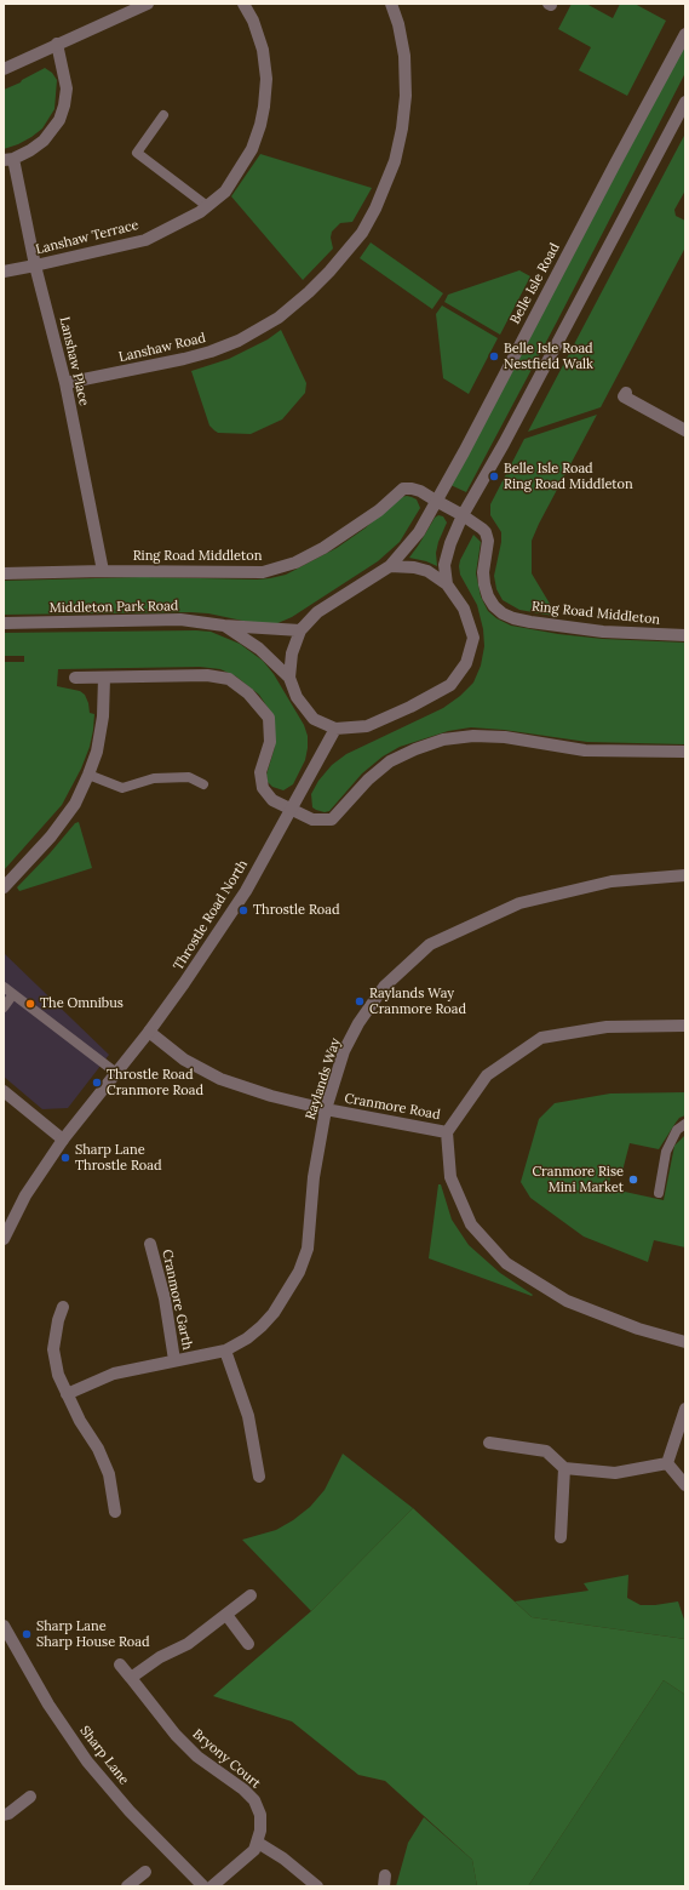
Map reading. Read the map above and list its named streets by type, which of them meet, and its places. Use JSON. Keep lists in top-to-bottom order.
{
  "streets": {
    "street": [
      "Lanshaw Terrace",
      "Belle Isle Road",
      "Lanshaw Road",
      "Lanshaw Place",
      "Ring Road Middleton",
      "Middleton Park Road",
      "Throstle Road North",
      "Raylands Way",
      "Cranmore Road",
      "Cranmore Garth",
      "Sharp Lane",
      "Bryony Court"
    ]
  },
  "crossings": [
    ["Lanshaw Terrace", "Lanshaw Place"],
    ["Belle Isle Road", "Ring Road Middleton"],
    ["Belle Isle Road", "Middleton Park Road"],
    ["Belle Isle Road", "Throstle Road North"],
    ["Lanshaw Road", "Lanshaw Place"],
    ["Lanshaw Place", "Ring Road Middleton"],
    ["Middleton Park Road", "Throstle Road North"],
    ["Throstle Road North", "Cranmore Road"],
    ["Raylands Way", "Cranmore Road"],
    ["Raylands Way", "Cranmore Garth"]
  ],
  "places": [
    "Belle Isle Road Nestfield Walk",
    "Belle Isle Road Ring Road Middleton",
    "Throstle Road",
    "Raylands Way Cranmore Road",
    "The Omnibus",
    "Throstle Road Cranmore Road",
    "Sharp Lane Throstle Road",
    "Cranmore Rise Mini Market",
    "Sharp Lane Sharp House Road"
  ]
}
